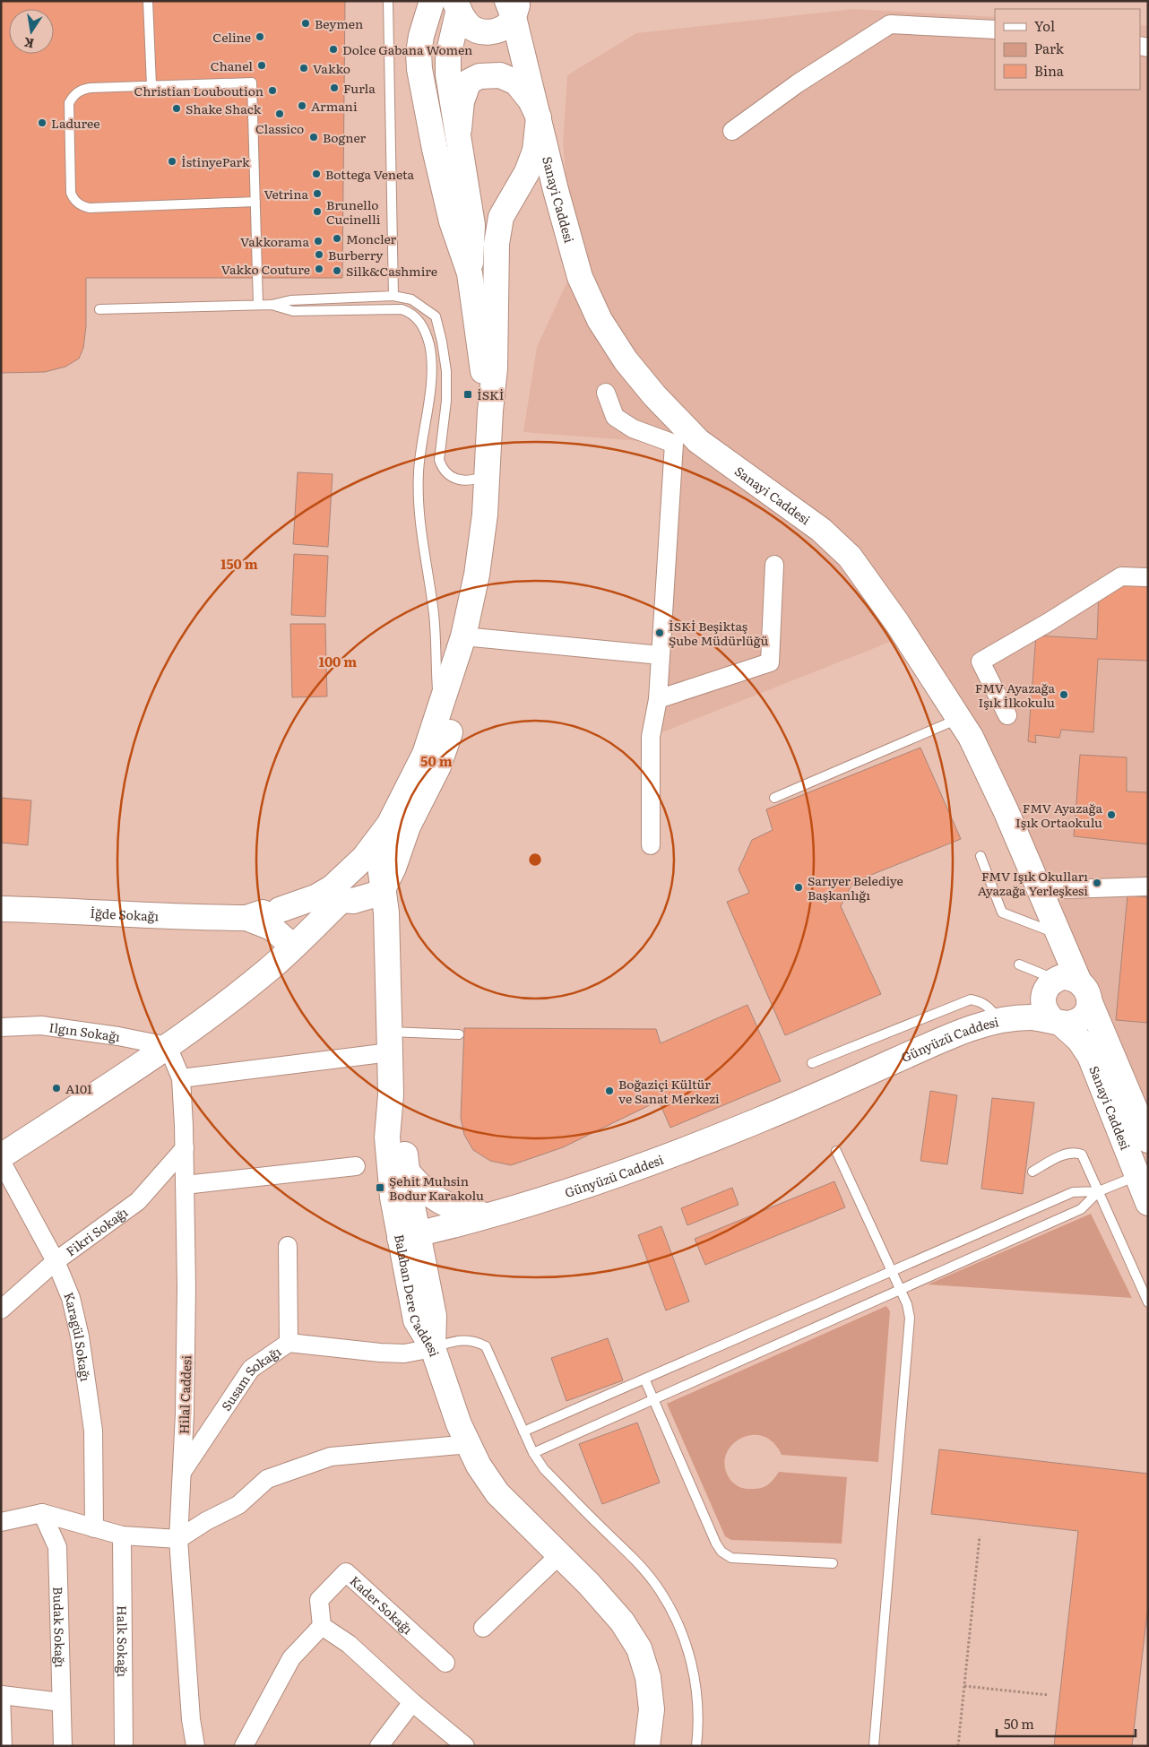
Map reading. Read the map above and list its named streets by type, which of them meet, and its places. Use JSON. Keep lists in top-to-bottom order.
{
  "streets": {
    "street": [
      "Sanayi Caddesi",
      "İğde Sokağı",
      "Ilgın Sokağı",
      "Günyüzü Caddesi",
      "Fikri Sokağı",
      "Balaban Dere Caddesi",
      "Karagül Sokağı",
      "Susam Sokağı",
      "Hilal Caddesi",
      "Kader Sokağı",
      "Budak Sokağı",
      "Halk Sokağı"
    ]
  },
  "crossings": [
    ["Ilgın Sokağı", "Hilal Caddesi"],
    ["Günyüzü Caddesi", "Balaban Dere Caddesi"],
    ["Fikri Sokağı", "Karagül Sokağı"],
    ["Fikri Sokağı", "Hilal Caddesi"],
    ["Balaban Dere Caddesi", "Susam Sokağı"],
    ["Susam Sokağı", "Hilal Caddesi"]
  ],
  "places": {
    "other": [
      "Beymen",
      "Celine",
      "Dolce Gabana Women",
      "Chanel",
      "Vakko",
      "Furla",
      "Christian Louboution",
      "Armani",
      "Shake Shack",
      "Classico",
      "Laduree",
      "Bogner",
      "İstinyePark",
      "Bottega Veneta",
      "Vetrina",
      "Brunello Cucinelli",
      "Moncler",
      "Vakkorama",
      "Burberry",
      "Vakko Couture",
      "Silk&Cashmire",
      "İSKİ Beşiktaş Şube Müdürlüğü",
      "FMV Ayazağa Işık İlkokulu",
      "FMV Ayazağa Işık Ortaokulu",
      "FMV Işık Okulları Ayazağa Yerleşkesi",
      "Sarıyer Belediye Başkanlığı",
      "A101",
      "Boğaziçi Kültür ve Sanat Merkezi"
    ],
    "transit": ["İSKİ", "Şehit Muhsin Bodur Karakolu"]
  },
  "legend": ["Yol", "Park", "Bina"],
  "scale_bar": "50 m",
  "north": "bottom",
  "rings": ["150 m", "100 m", "50 m"]
}
